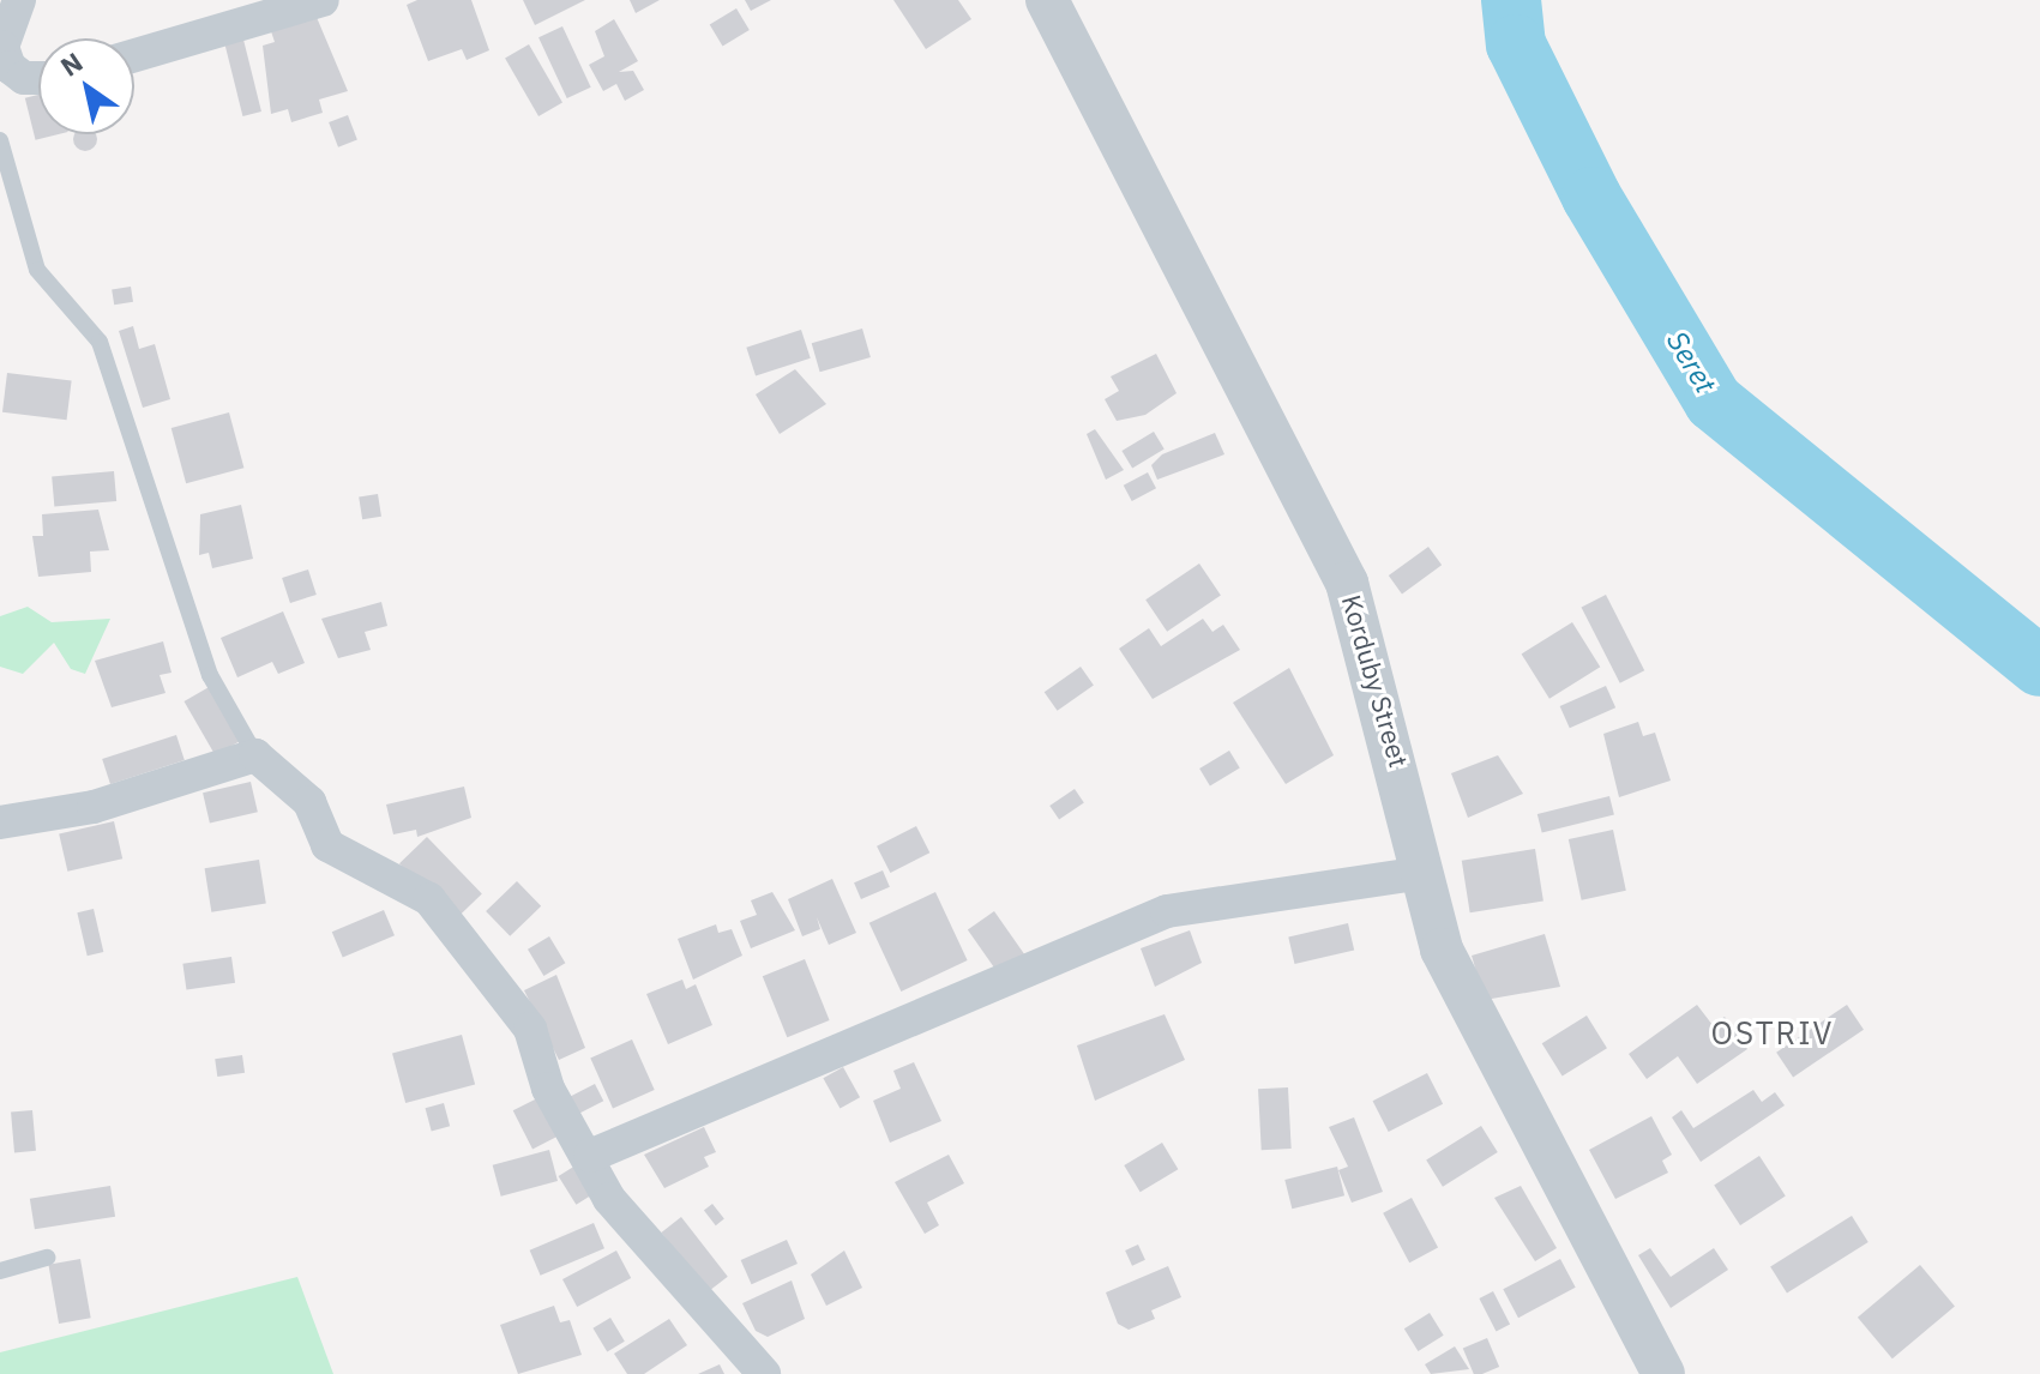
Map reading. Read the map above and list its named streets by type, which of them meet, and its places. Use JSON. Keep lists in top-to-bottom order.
{
  "streets": {
    "street": ["Korduby Street"]
  },
  "districts": ["OSTRIV"],
  "water": ["Seret"],
  "north": "top left"
}
